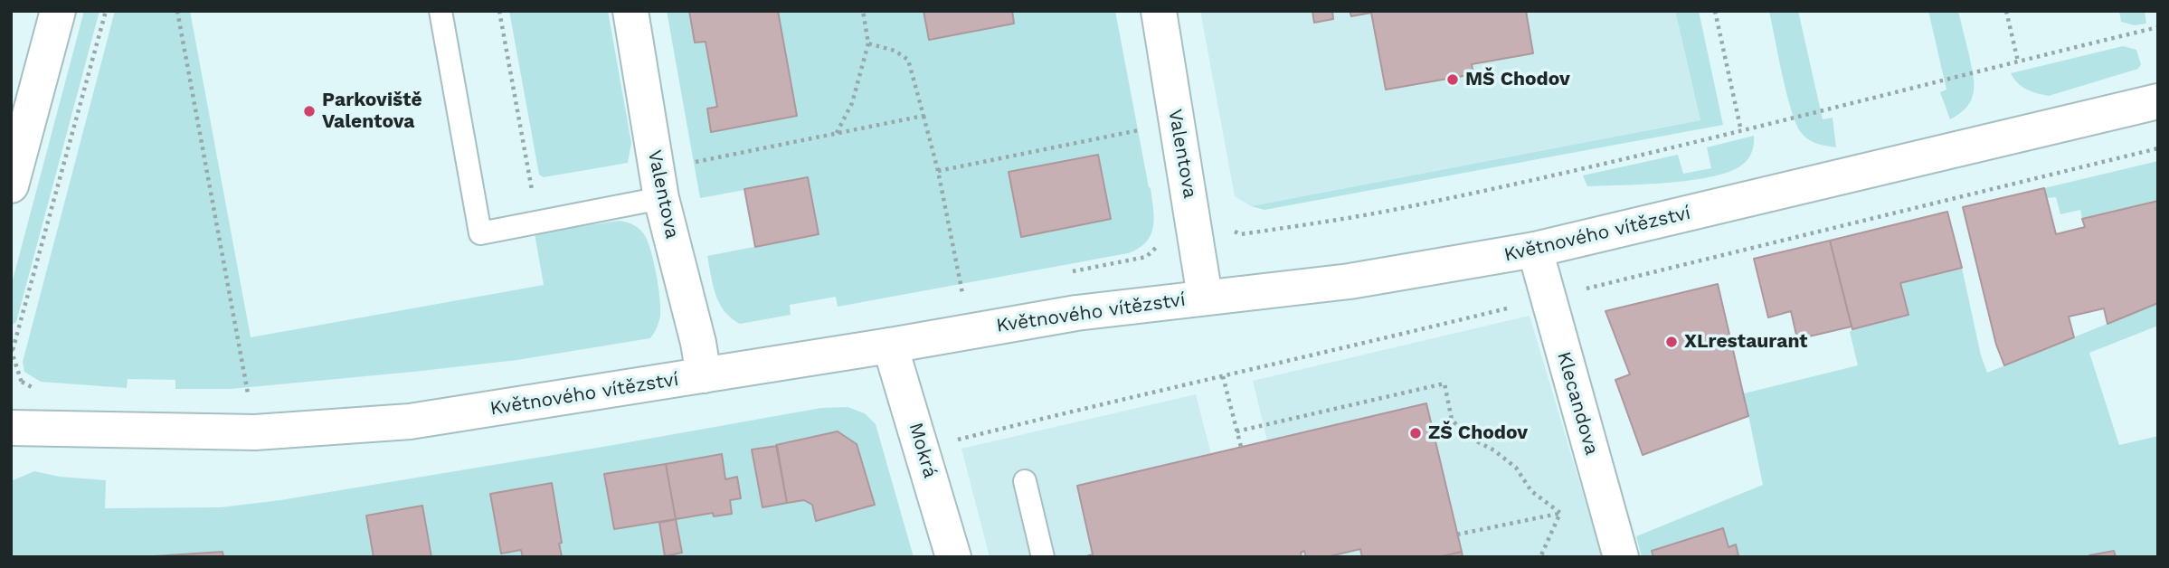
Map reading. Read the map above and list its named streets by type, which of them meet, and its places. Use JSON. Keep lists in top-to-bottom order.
{
  "streets": {
    "street": [
      "Valentova",
      "Květnového vítězství",
      "Klecandova",
      "Mokrá"
    ]
  },
  "crossings": [
    ["Valentova", "Květnového vítězství"],
    ["Květnového vítězství", "Klecandova"],
    ["Květnového vítězství", "Mokrá"]
  ],
  "places": [
    "MŠ Chodov",
    "Parkoviště Valentova",
    "XLrestaurant",
    "ZŠ Chodov"
  ]
}
